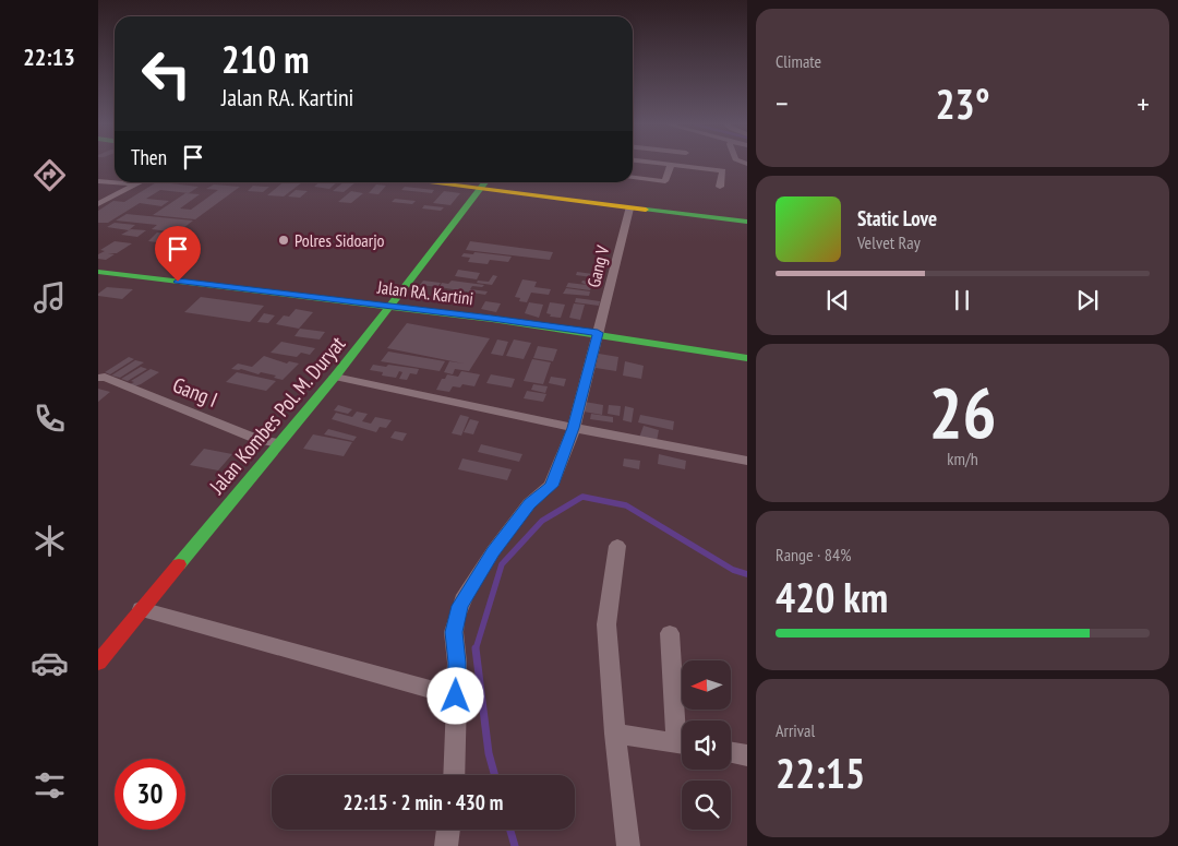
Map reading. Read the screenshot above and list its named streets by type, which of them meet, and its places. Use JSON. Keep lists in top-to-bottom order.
{
  "streets": {
    "street": [
      "Gang V",
      "Jalan RA. Kartini",
      "Gang I",
      "Jalan Kombes Pol. M. Duryat"
    ]
  },
  "crossings": [
    ["Gang V", "Jalan RA. Kartini"],
    ["Jalan RA. Kartini", "Jalan Kombes Pol. M. Duryat"],
    ["Gang I", "Jalan Kombes Pol. M. Duryat"]
  ],
  "places": ["Polres Sidoarjo"],
  "north": "left",
  "page": {
    "tabs": "22:13",
    "tile": [
      "Climate",
      ["26", "km/h"],
      ["Range · 84%", "420 km"],
      ["Arrival", "22:15"]
    ],
    "turn": ["210 m", "Jalan RA. Kartini"],
    "heat": ["−", "23°", "+"],
    "then": "Then",
    "song": ["Static Love", "Velvet Ray"],
    "limit": "30",
    "trip": "22:15 · 2 min · 430 m"
  }
}
